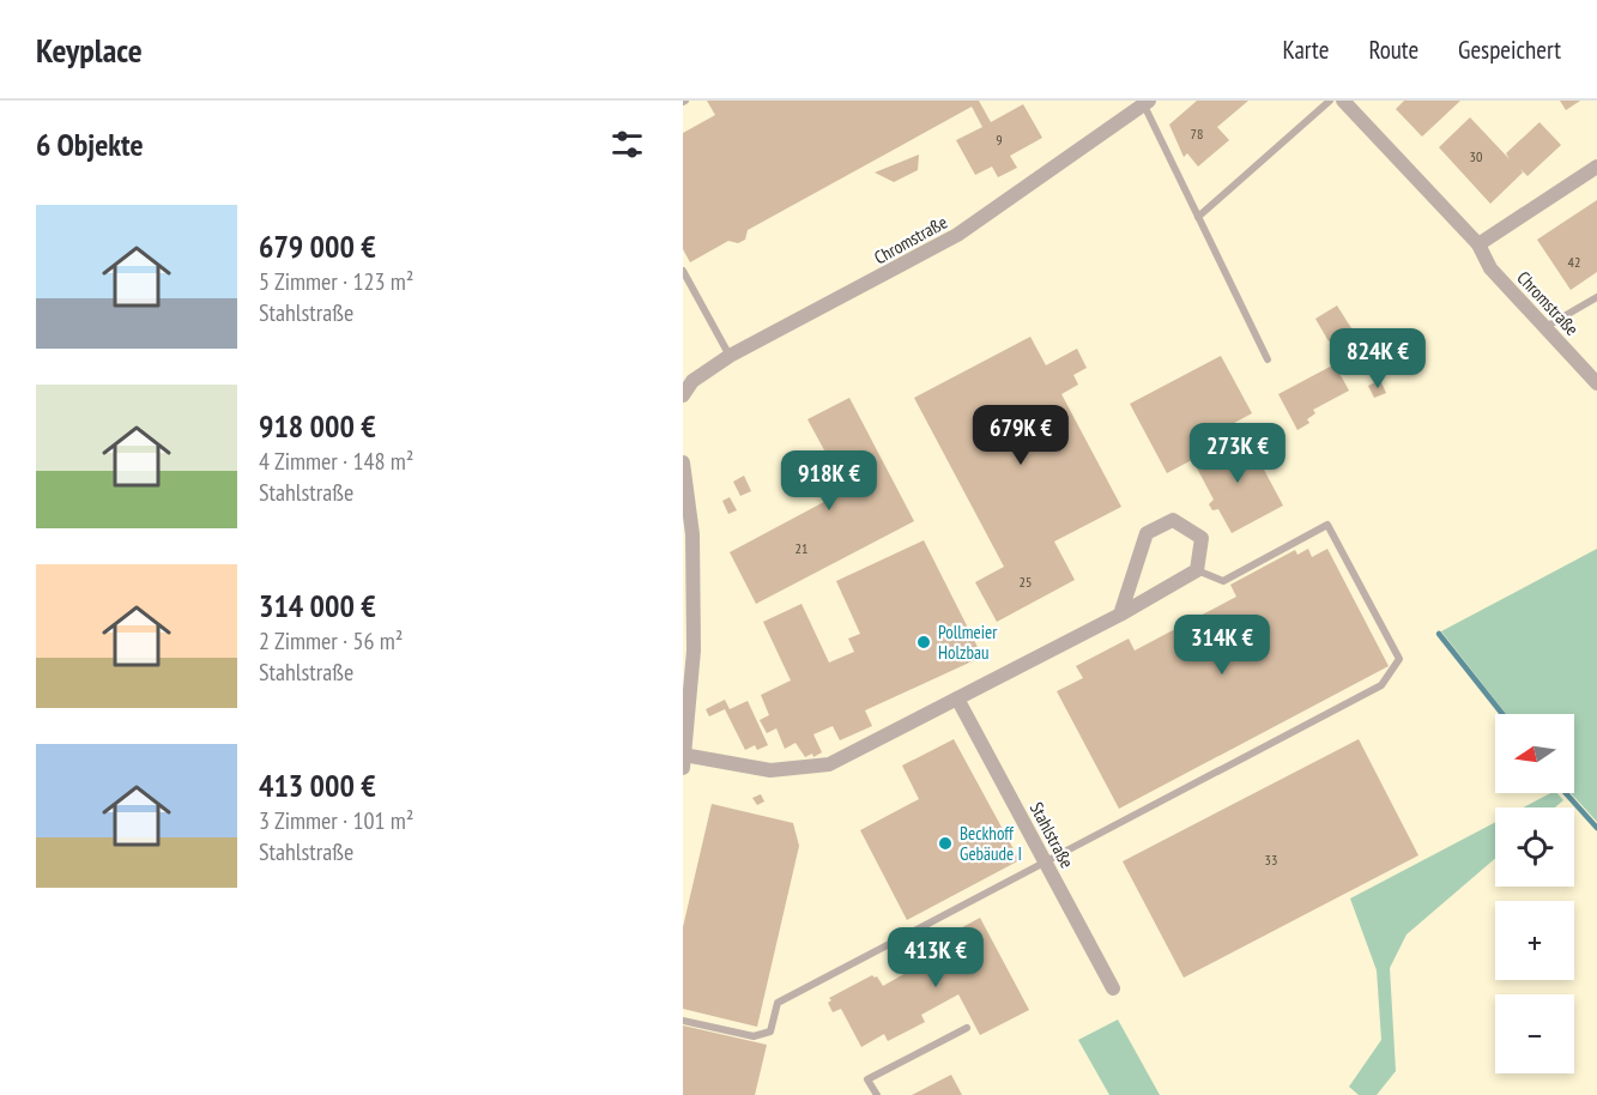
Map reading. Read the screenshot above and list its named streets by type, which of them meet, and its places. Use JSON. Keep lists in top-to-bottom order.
{
  "streets": {
    "street": ["Chromstraße", "Stahlstraße"]
  },
  "places": ["Pollmeier Holzbau", "Beckhoff Gebäude I"],
  "house_numbers": [
    "78",
    "9",
    "30",
    "42",
    "21",
    "25",
    "33"
  ],
  "north": "left",
  "page": {
    "header": "Keyplace",
    "nav": ["Karte", "Route", "Gespeichert"],
    "heading": "6 Objekte",
    "list": [
      {
        "name": "679 000 €",
        "note": "5 Zimmer · 123 m² · Stahlstraße"
      },
      {
        "name": "918 000 €",
        "note": "4 Zimmer · 148 m² · Stahlstraße"
      },
      {
        "name": "314 000 €",
        "note": "2 Zimmer · 56 m² · Stahlstraße"
      },
      {
        "name": "413 000 €",
        "note": "3 Zimmer · 101 m² · Stahlstraße"
      }
    ],
    "price": [
      "824K €",
      "679K €",
      "273K €",
      "918K €",
      "314K €",
      "413K €"
    ],
    "map_buttons": ["+", "−"]
  }
}
